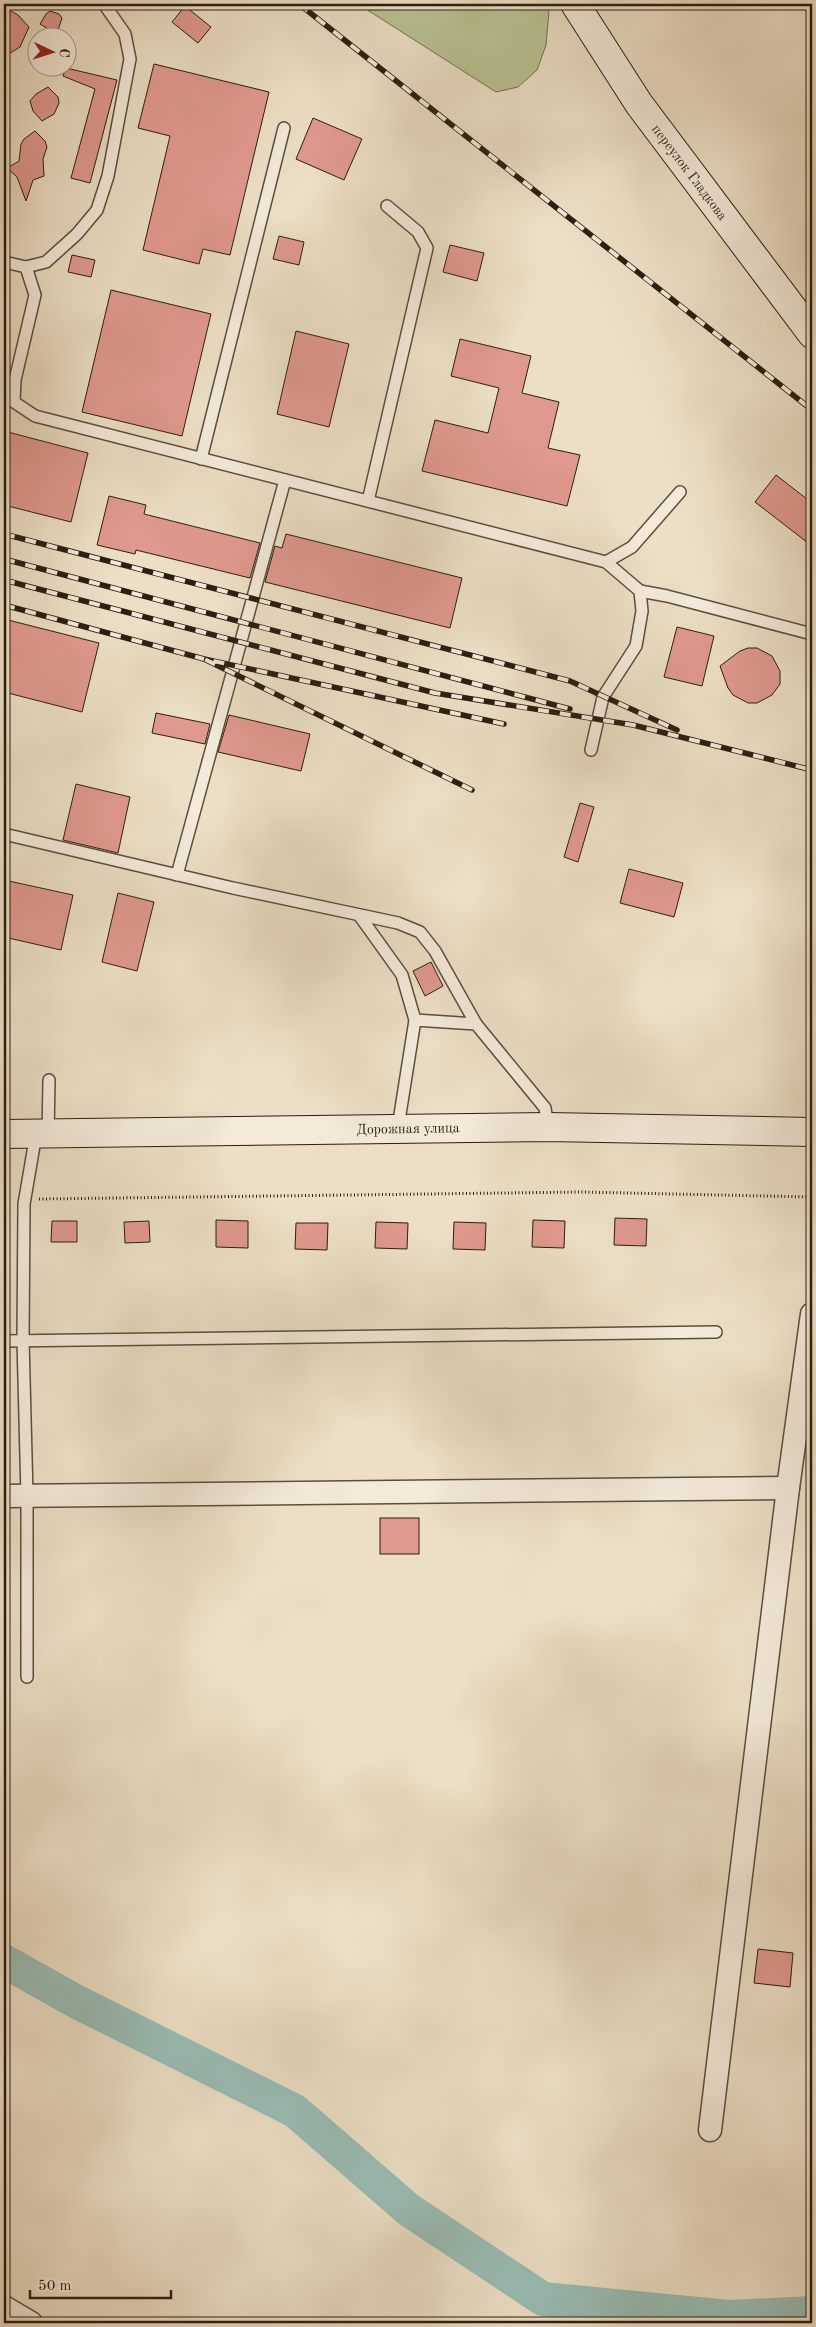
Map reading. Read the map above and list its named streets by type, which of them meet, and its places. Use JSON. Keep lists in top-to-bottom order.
{
  "streets": {
    "street": ["переулок Гладкова", "Дорожная улица"]
  },
  "scale_bar": "50 m",
  "north": "right"
}
